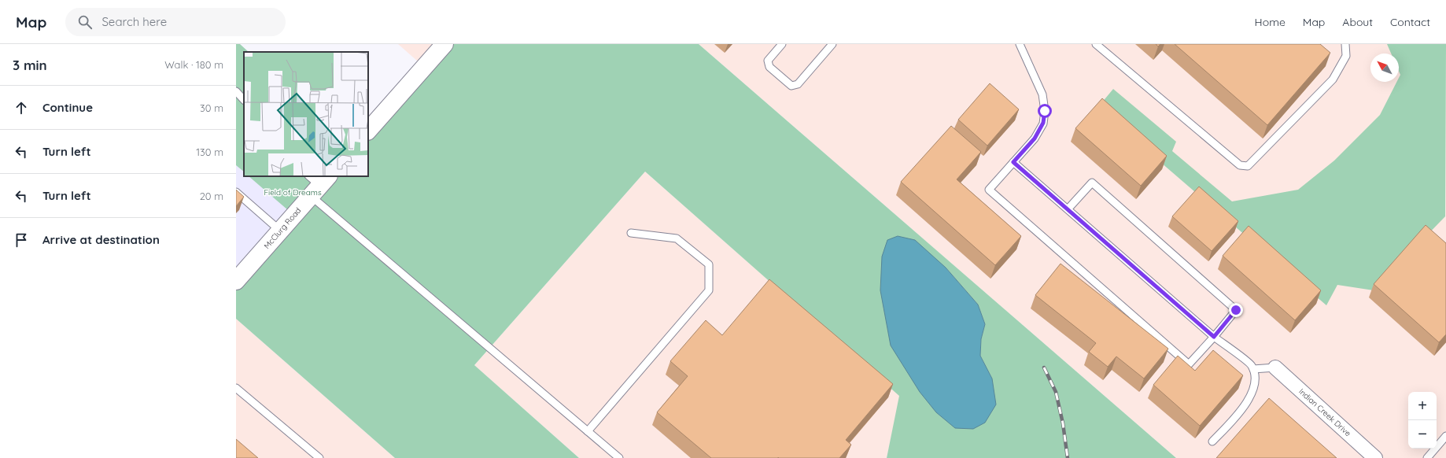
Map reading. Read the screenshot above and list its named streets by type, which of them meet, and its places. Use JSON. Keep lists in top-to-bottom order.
{
  "streets": {
    "street": ["McClurg Road", "Indian Creek Drive"]
  },
  "parks": ["Field of Dreams"],
  "north": "top left",
  "page": {
    "header": "Map",
    "search": "Search here",
    "nav": [
      "Home",
      "Map",
      "About",
      "Contact"
    ],
    "heading": ["3 min", "Walk · 180 m"],
    "list": [
      ["Continue", "30 m"],
      ["Turn left", "130 m"],
      ["Turn left", "20 m"],
      "Arrive at destination"
    ],
    "map_buttons": ["+", "−"]
  }
}
